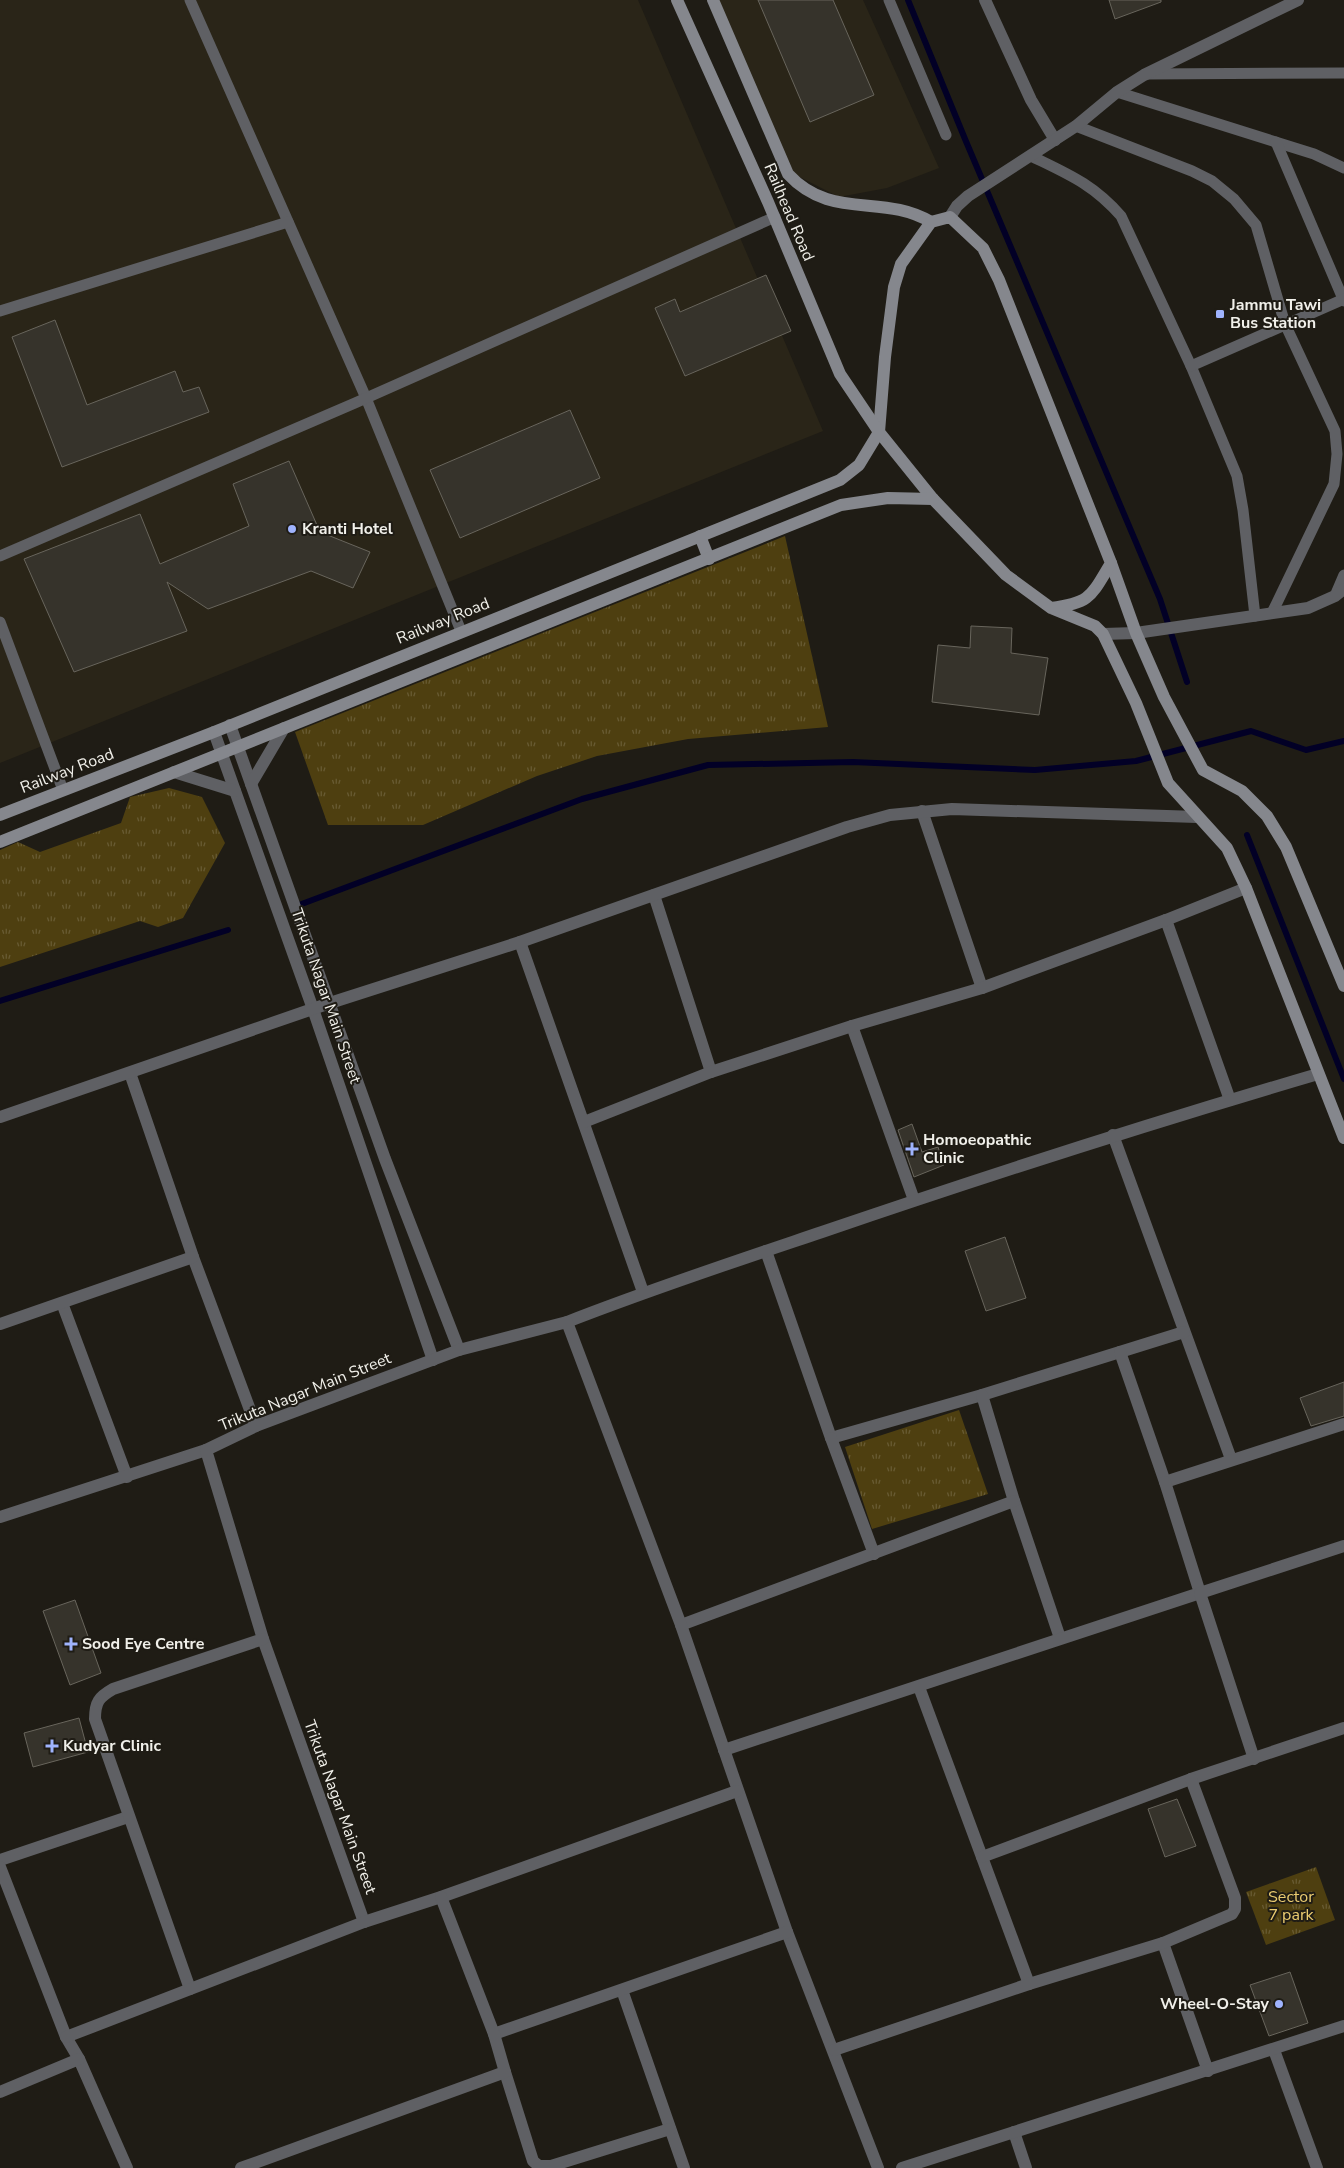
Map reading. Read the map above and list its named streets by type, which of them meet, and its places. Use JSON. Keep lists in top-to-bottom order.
{
  "streets": {
    "main road": ["Railhead Road", "Railway Road"],
    "street": ["Trikuta Nagar Main Street"]
  },
  "crossings": [
    ["Railhead Road", "Railway Road"],
    ["Railway Road", "Trikuta Nagar Main Street"]
  ],
  "parks": ["Sector 7 park"],
  "places": {
    "transit": ["Jammu Tawi Bus Station"],
    "other": ["Kranti Hotel", "Wheel-O-Stay"],
    "health": ["Homoeopathic Clinic", "Sood Eye Centre", "Kudyar Clinic"]
  }
}
